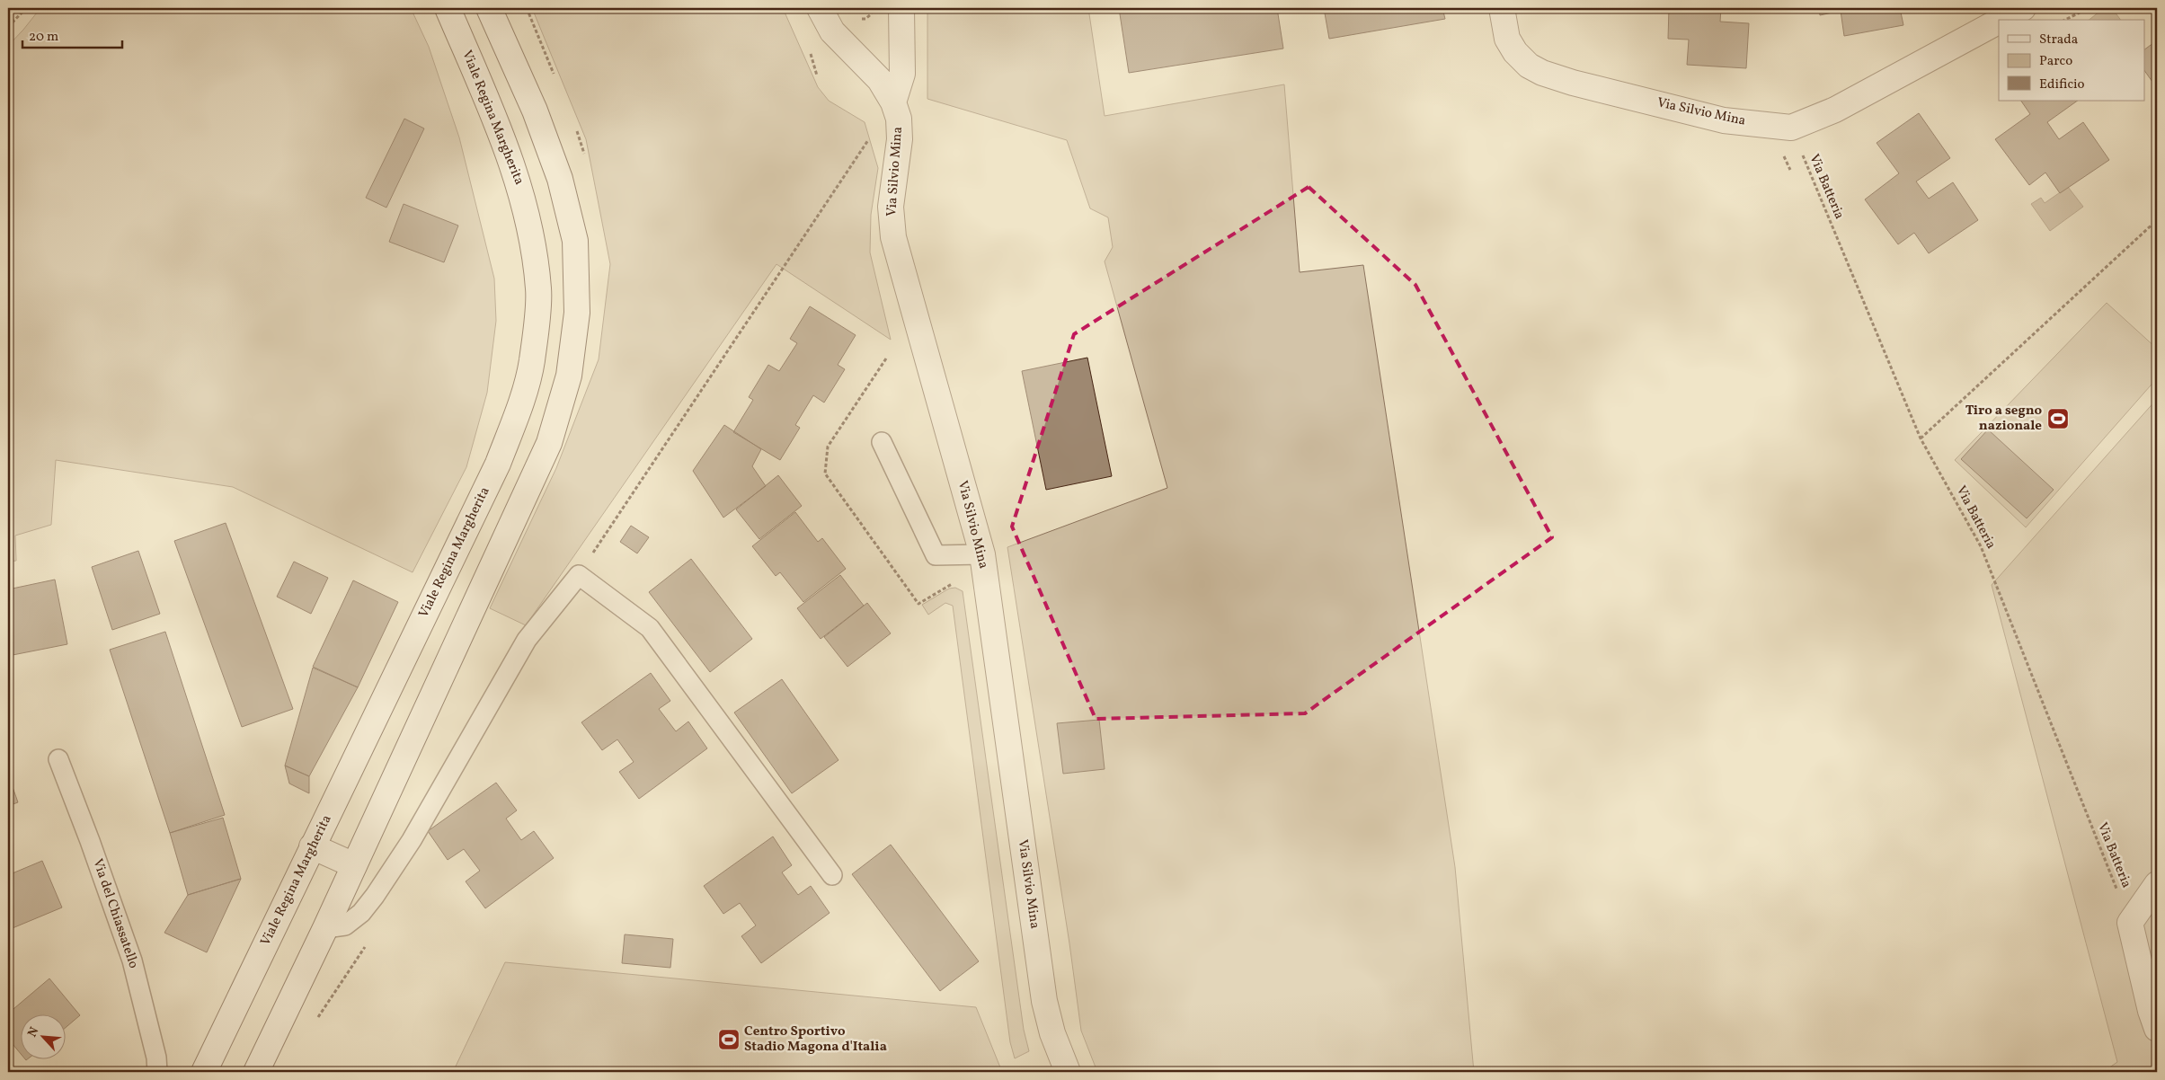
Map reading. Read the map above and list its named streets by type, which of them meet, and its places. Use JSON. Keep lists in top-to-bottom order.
{
  "streets": {
    "street": ["Via Silvio Mina", "Viale Regina Margherita"],
    "lane": ["Via del Chiassatello"],
    "path": ["Via Batteria"]
  },
  "crossings": [
    ["Via Silvio Mina", "Via Batteria"]
  ],
  "places": {
    "sports": ["Tiro a segno nazionale", "Centro Sportivo Stadio Magona d'Italia"]
  },
  "legend": ["Strada", "Parco", "Edificio"],
  "scale_bar": "20 m",
  "north": "top left"
}
